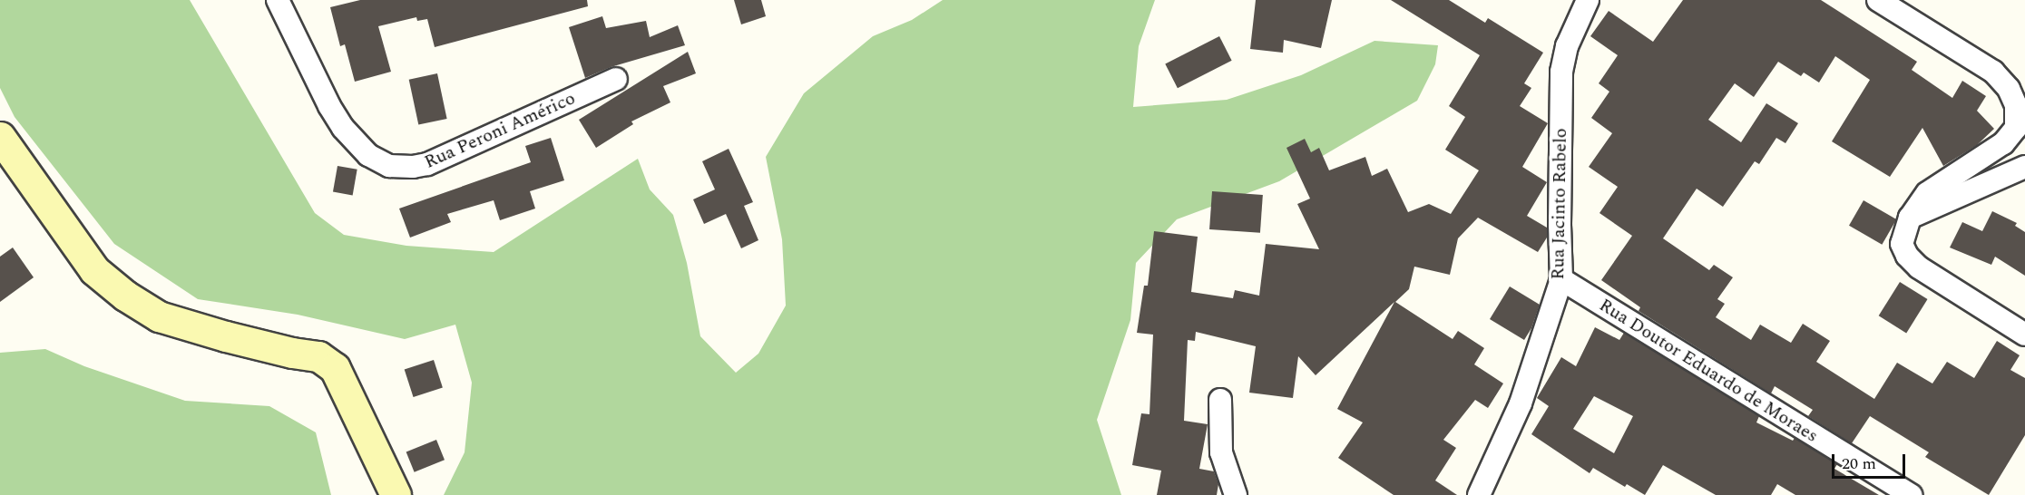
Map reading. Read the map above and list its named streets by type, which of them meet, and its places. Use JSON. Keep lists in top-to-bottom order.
{
  "streets": {
    "street": ["Rua Peroni Américo", "Rua Jacinto Rabelo", "Rua Doutor Eduardo de Moraes"]
  },
  "crossings": [
    ["Rua Jacinto Rabelo", "Rua Doutor Eduardo de Moraes"]
  ],
  "scale_bar": "20 m"
}
